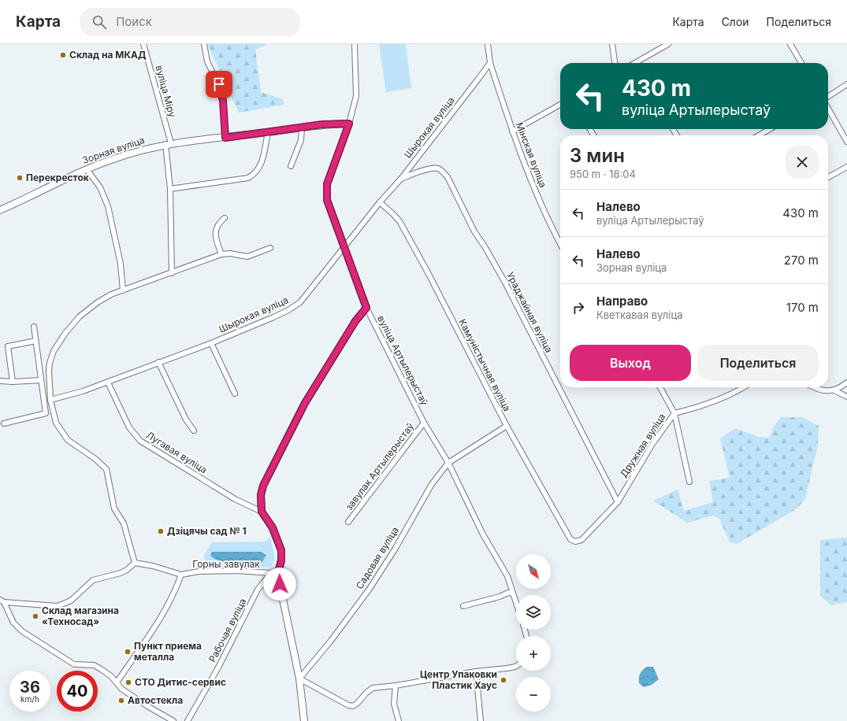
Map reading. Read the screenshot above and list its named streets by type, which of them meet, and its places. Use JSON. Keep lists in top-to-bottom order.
{
  "streets": {
    "street": [
      "вуліца Міру",
      "Шырокая вуліца",
      "Зорная вуліца",
      "Мінская вуліца",
      "Ураджайная вуліца",
      "вуліца Артылерыстаў",
      "Камуністычная вуліца",
      "Дружная вуліца",
      "Лугавая вуліца",
      "завулак Артылерыстаў",
      "Садовая вуліца",
      "Горны завулак",
      "Рабочая вуліца"
    ]
  },
  "crossings": [
    ["вуліца Міру", "Зорная вуліца"],
    ["Шырокая вуліца", "Мінская вуліца"],
    ["Шырокая вуліца", "Ураджайная вуліца"],
    ["Шырокая вуліца", "вуліца Артылерыстаў"],
    ["Шырокая вуліца", "Камуністычная вуліца"],
    ["Шырокая вуліца", "Лугавая вуліца"],
    ["Зорная вуліца", "вуліца Артылерыстаў"],
    ["Ураджайная вуліца", "Дружная вуліца"],
    ["вуліца Артылерыстаў", "завулак Артылерыстаў"],
    ["вуліца Артылерыстаў", "Садовая вуліца"],
    ["Камуністычная вуліца", "Дружная вуліца"],
    ["Камуністычная вуліца", "Садовая вуліца"],
    ["Горны завулак", "Рабочая вуліца"]
  ],
  "places": [
    "Склад на МКАД",
    "Перекресток",
    "Дзіцячы сад № 1",
    "Склад магазина «Техносад»",
    "Пункт приема металла",
    "Центр Упаковки Пластик Хаус",
    "СТО Дитис-сервис",
    "Автостекла"
  ],
  "north": "bottom right",
  "page": {
    "header": "Карта",
    "search": "Поиск",
    "nav": ["Карта", "Слои", "Поделиться"],
    "turn": ["430 m", "вуліца Артылерыстаў"],
    "heading": ["3 мин", "950 m · 18:04"],
    "list": [
      {
        "name": "Налево",
        "note": "вуліца Артылерыстаў",
        "value": "430 m"
      },
      {
        "name": "Налево",
        "note": "Зорная вуліца",
        "value": "270 m"
      },
      {
        "name": "Направо",
        "note": "Кветкавая вуліца",
        "value": "170 m"
      }
    ],
    "buttons": ["Выход", "Поделиться"],
    "map_buttons": ["+", "−"],
    "speed": "36 km/h",
    "limit": "40"
  }
}
